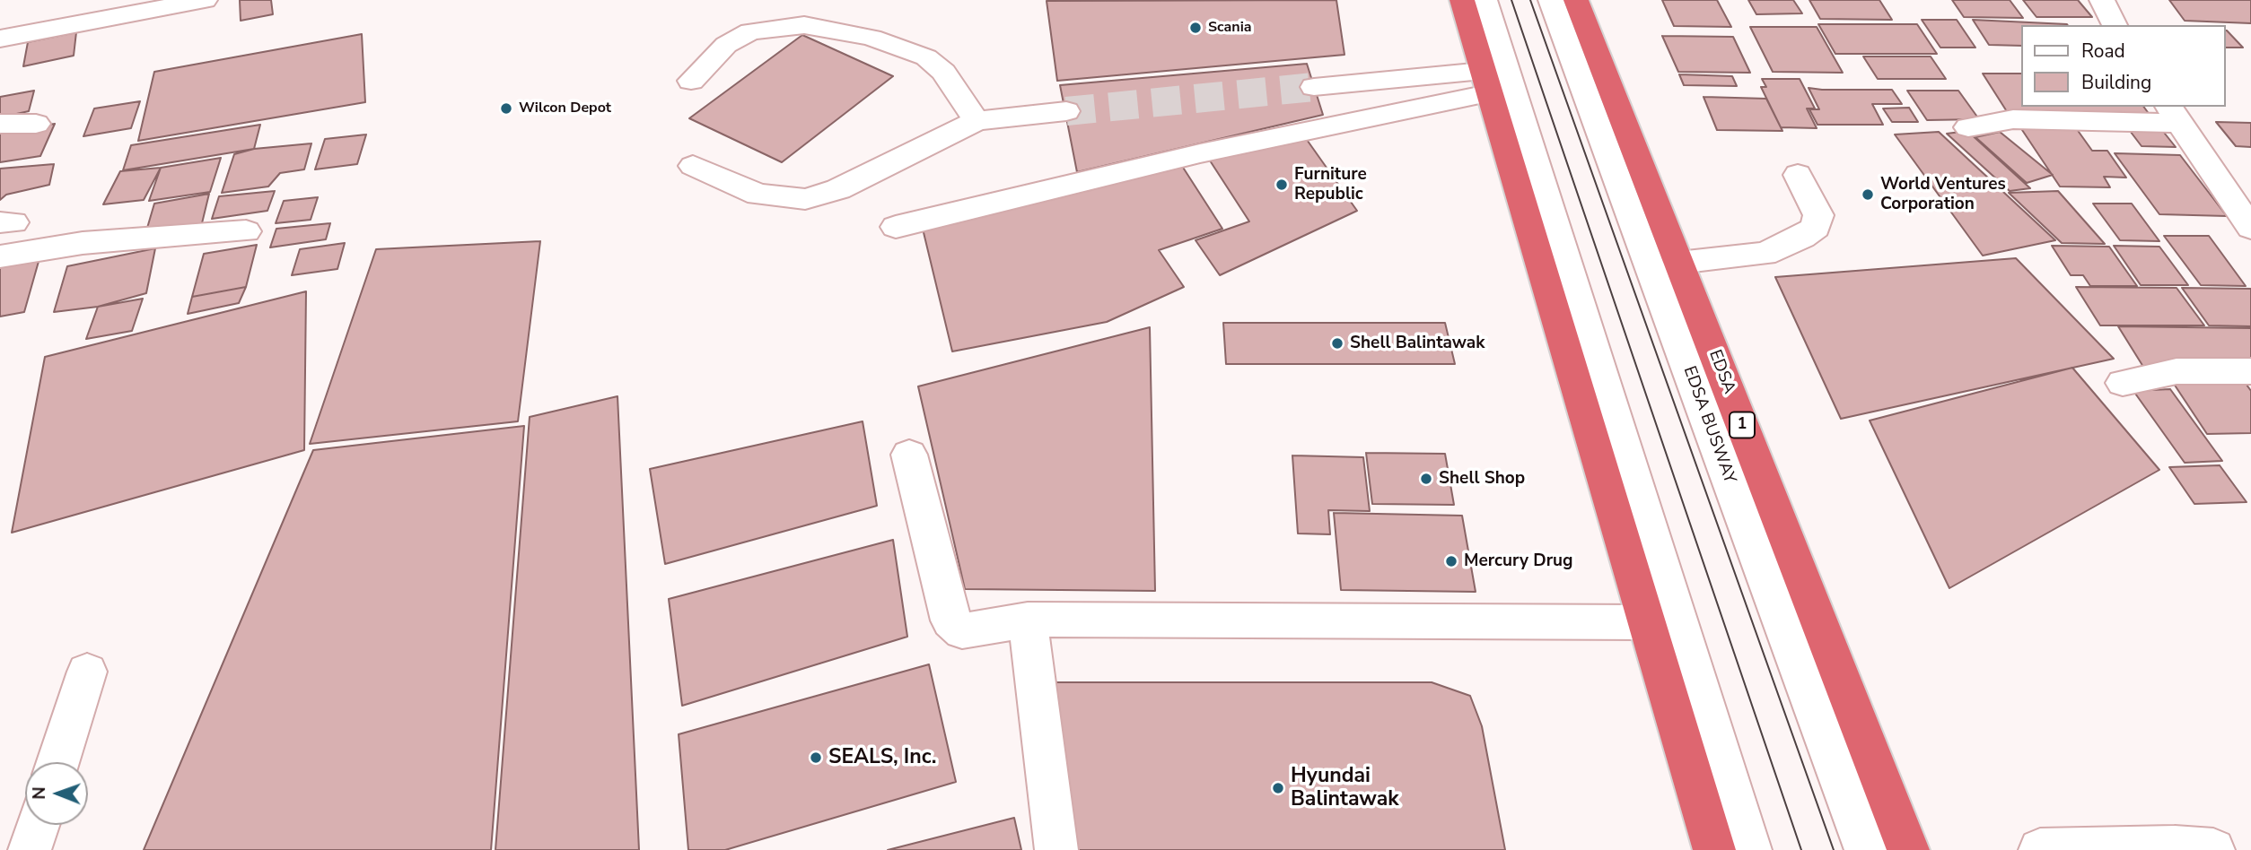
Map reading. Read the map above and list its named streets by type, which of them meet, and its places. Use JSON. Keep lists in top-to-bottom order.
{
  "streets": {
    "highway": ["EDSA", "1"],
    "street": ["EDSA BUSWAY"]
  },
  "places": [
    "Scania",
    "Wilcon Depot",
    "Furniture Republic",
    "World Ventures Corporation",
    "Shell Balintawak",
    "Shell Shop",
    "Mercury Drug",
    "SEALS, Inc.",
    "Hyundai Balintawak"
  ],
  "legend": ["Road", "Building"],
  "north": "left"
}
